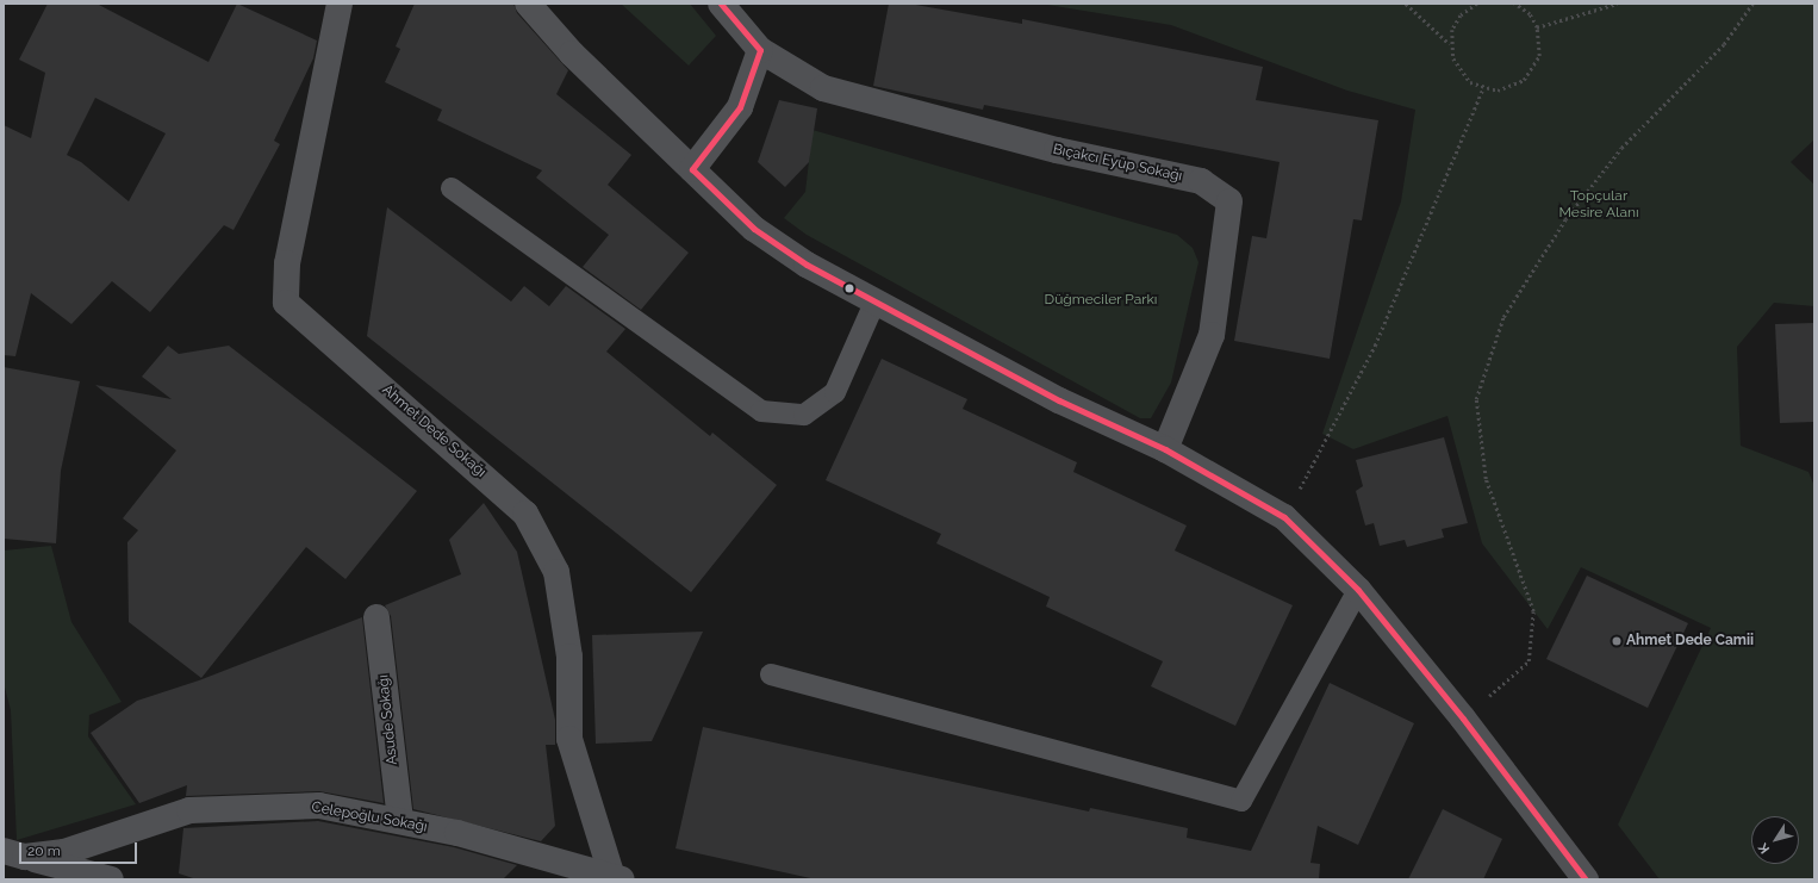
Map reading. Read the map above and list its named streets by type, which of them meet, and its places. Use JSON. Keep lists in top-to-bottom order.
{
  "streets": {
    "street": [
      "Bıçakcı Eyüp Sokağı",
      "Ahmet Dede Sokağı",
      "Asude Sokağı",
      "Celepoğlu Sokağı"
    ]
  },
  "crossings": [
    ["Ahmet Dede Sokağı", "Celepoğlu Sokağı"],
    ["Asude Sokağı", "Celepoğlu Sokağı"]
  ],
  "parks": ["Topçular Mesire Alanı", "Düğmeciler Parkı"],
  "places": ["Ahmet Dede Camii"],
  "scale_bar": "20 m",
  "north": "bottom left"
}
